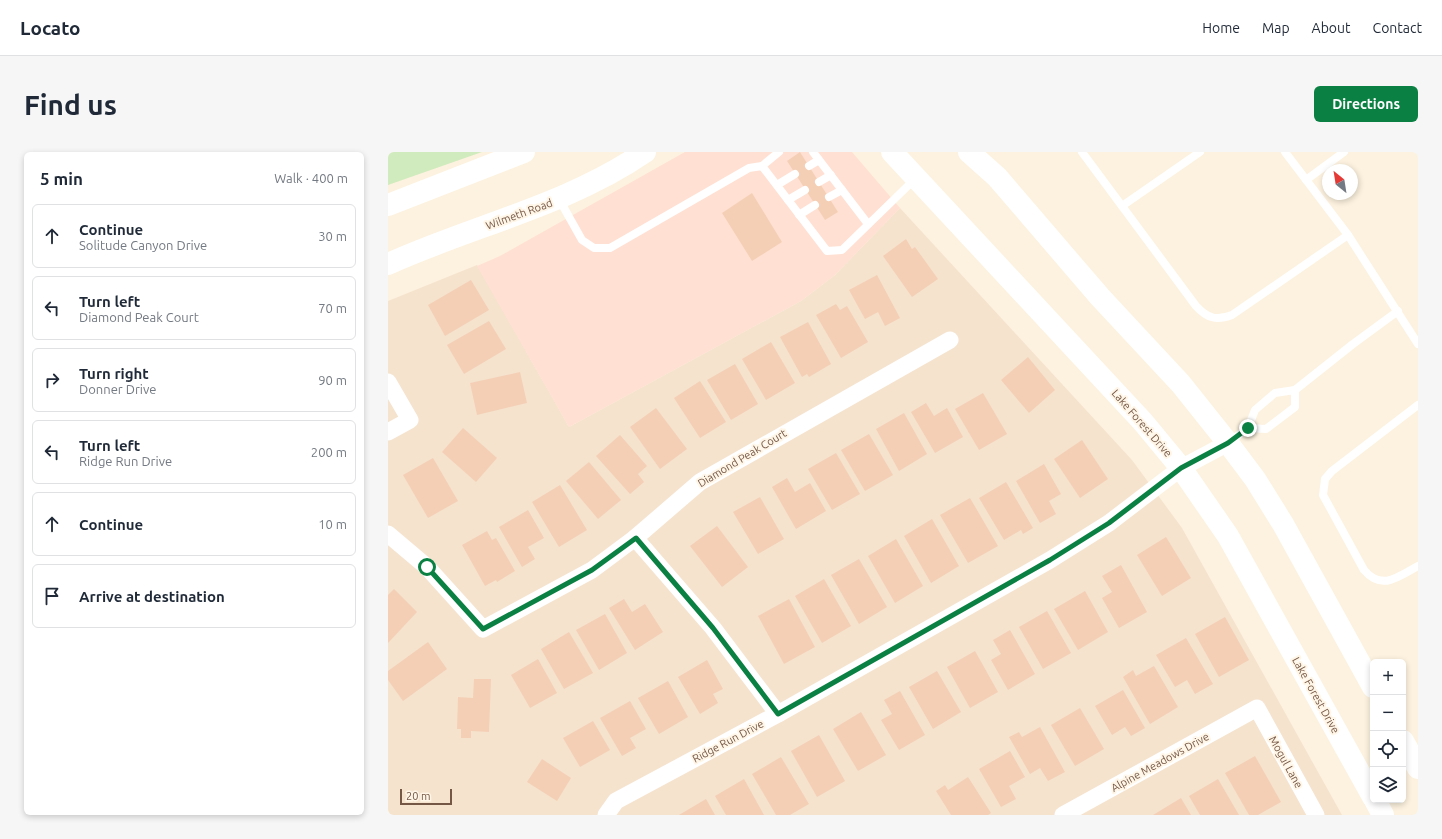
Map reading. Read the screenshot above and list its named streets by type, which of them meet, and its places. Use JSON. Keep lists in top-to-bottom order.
{
  "streets": {
    "main road": ["Wilmeth Road", "Lake Forest Drive"],
    "street": [
      "Diamond Peak Court",
      "Ridge Run Drive",
      "Alpine Meadows Drive",
      "Mogul Lane"
    ]
  },
  "crossings": [
    ["Lake Forest Drive", "Ridge Run Drive"],
    ["Alpine Meadows Drive", "Mogul Lane"]
  ],
  "scale_bar": "20 m",
  "north": "top left",
  "page": {
    "header": "Locato",
    "nav": [
      "Home",
      "Map",
      "About",
      "Contact"
    ],
    "buttons": "Directions",
    "title": "Find us",
    "heading": ["5 min", "Walk · 400 m"],
    "list": [
      ["Continue", "Solitude Canyon Drive", "30 m"],
      ["Turn left", "Diamond Peak Court", "70 m"],
      ["Turn right", "Donner Drive", "90 m"],
      ["Turn left", "Ridge Run Drive", "200 m"],
      ["Continue", "10 m"],
      "Arrive at destination"
    ],
    "map_buttons": ["+", "−"],
    "scale": "20 m"
  }
}
